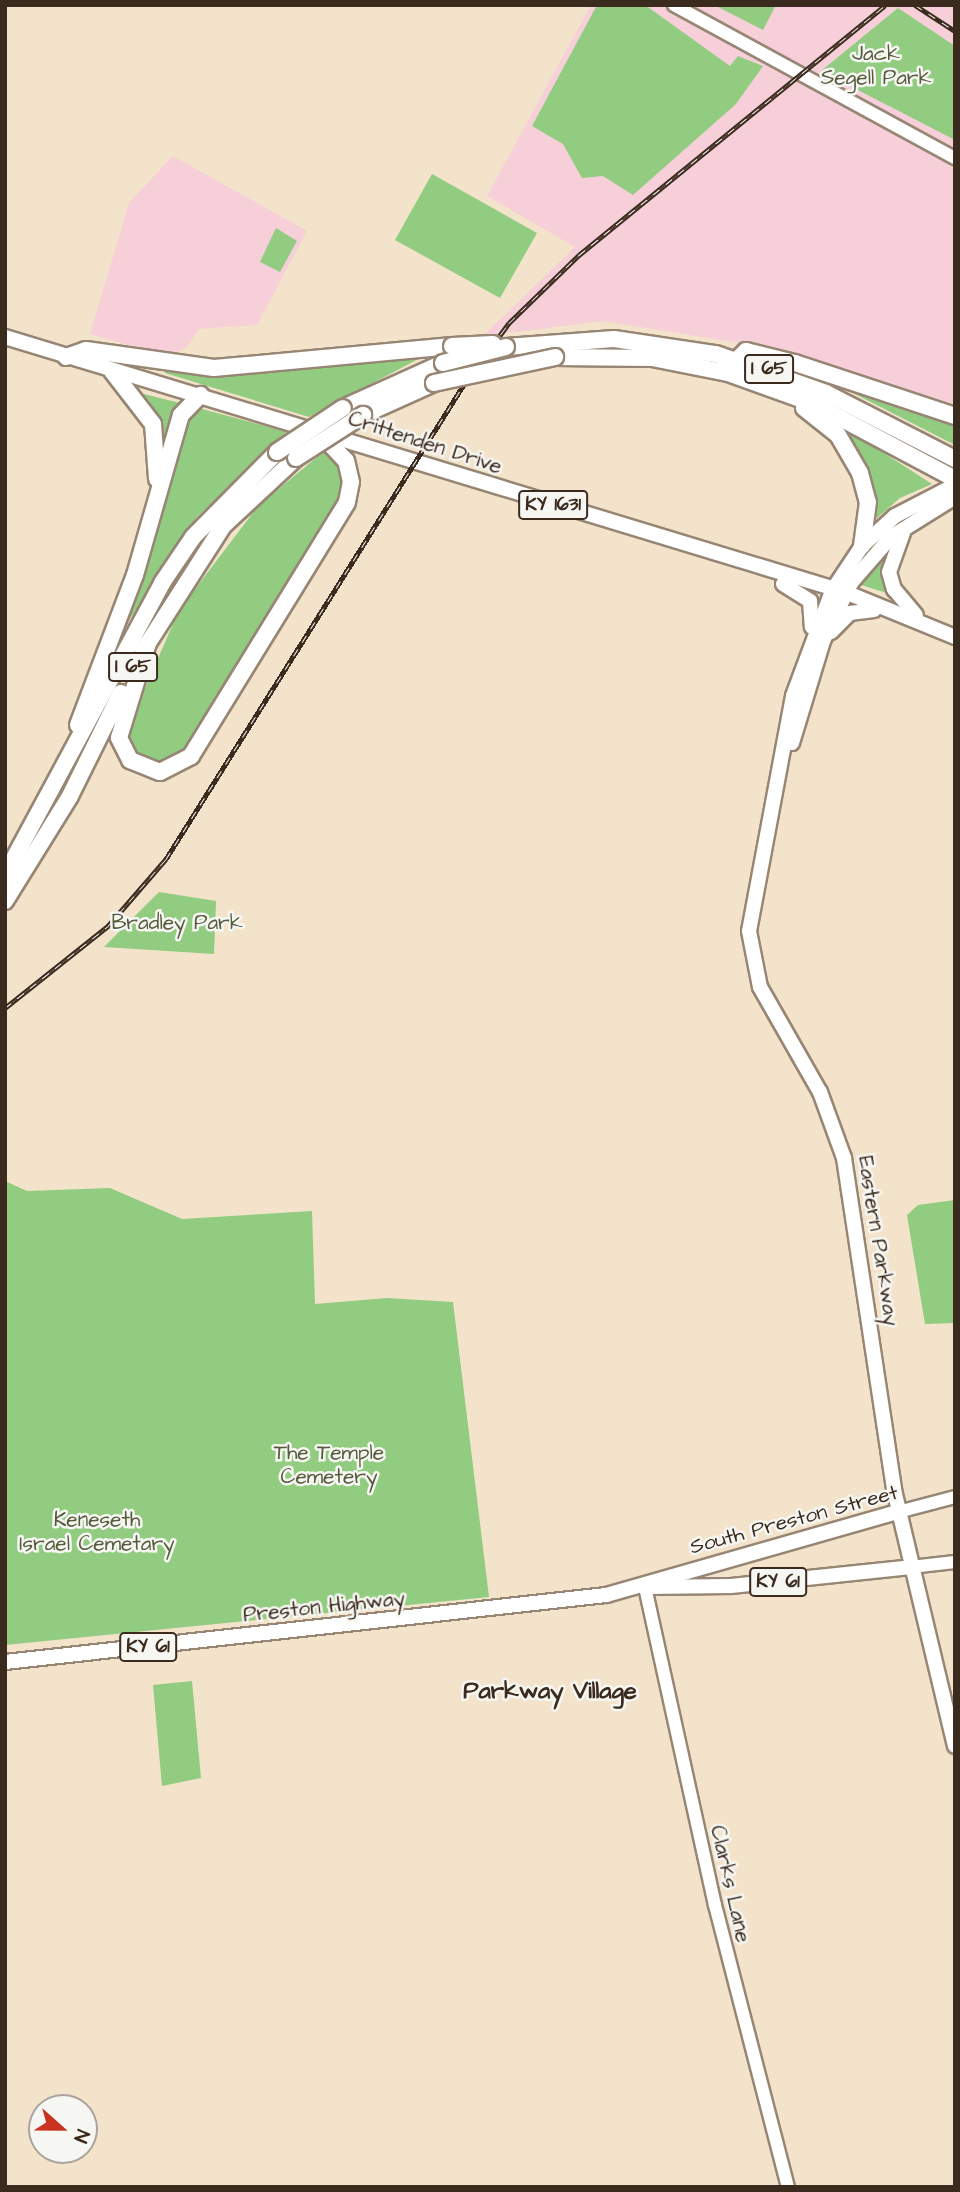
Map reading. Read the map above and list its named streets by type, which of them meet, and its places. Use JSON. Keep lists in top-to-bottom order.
{
  "streets": {
    "highway": ["I 65"],
    "main road": [
      "Crittenden Drive",
      "KY 1631",
      "Eastern Parkway",
      "South Preston Street",
      "KY 61",
      "Preston Highway"
    ],
    "street": ["Clarks Lane"]
  },
  "crossings": [
    ["Crittenden Drive", "Eastern Parkway"],
    ["Eastern Parkway", "South Preston Street"],
    ["Eastern Parkway", "KY 61"],
    ["South Preston Street", "KY 61"],
    ["South Preston Street", "Preston Highway"],
    ["South Preston Street", "Clarks Lane"],
    ["KY 61", "Preston Highway"],
    ["KY 61", "Clarks Lane"],
    ["Preston Highway", "Clarks Lane"]
  ],
  "districts": ["Parkway Village"],
  "parks": [
    "Jack Segell Park",
    "Bradley Park",
    "The Temple Cemetery",
    "Keneseth Israel Cemetary"
  ],
  "north": "right"
}
